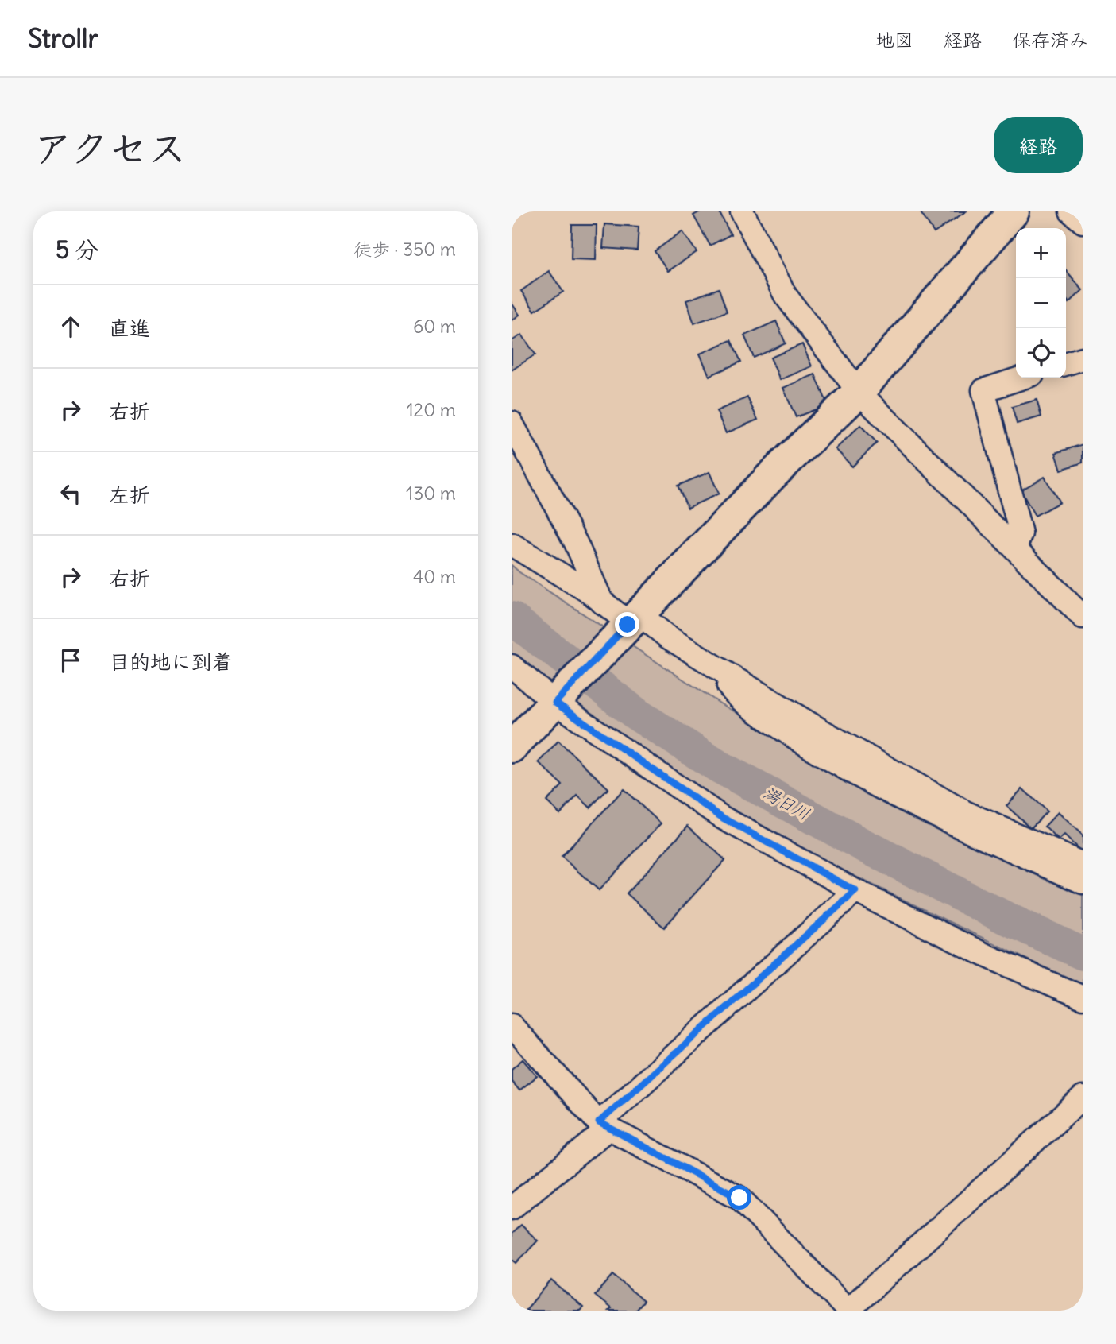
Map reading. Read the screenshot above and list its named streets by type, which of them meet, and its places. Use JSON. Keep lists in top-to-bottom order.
{
  "water": ["湯日川"],
  "page": {
    "header": "Strollr",
    "nav": ["地図", "経路", "保存済み"],
    "title": "アクセス",
    "buttons": "経路",
    "heading": ["5 分", "徒歩 · 350 m"],
    "map_buttons": ["+", "−"],
    "list": [
      ["直進", "60 m"],
      ["右折", "120 m"],
      ["左折", "130 m"],
      ["右折", "40 m"],
      "目的地に到着"
    ]
  }
}
